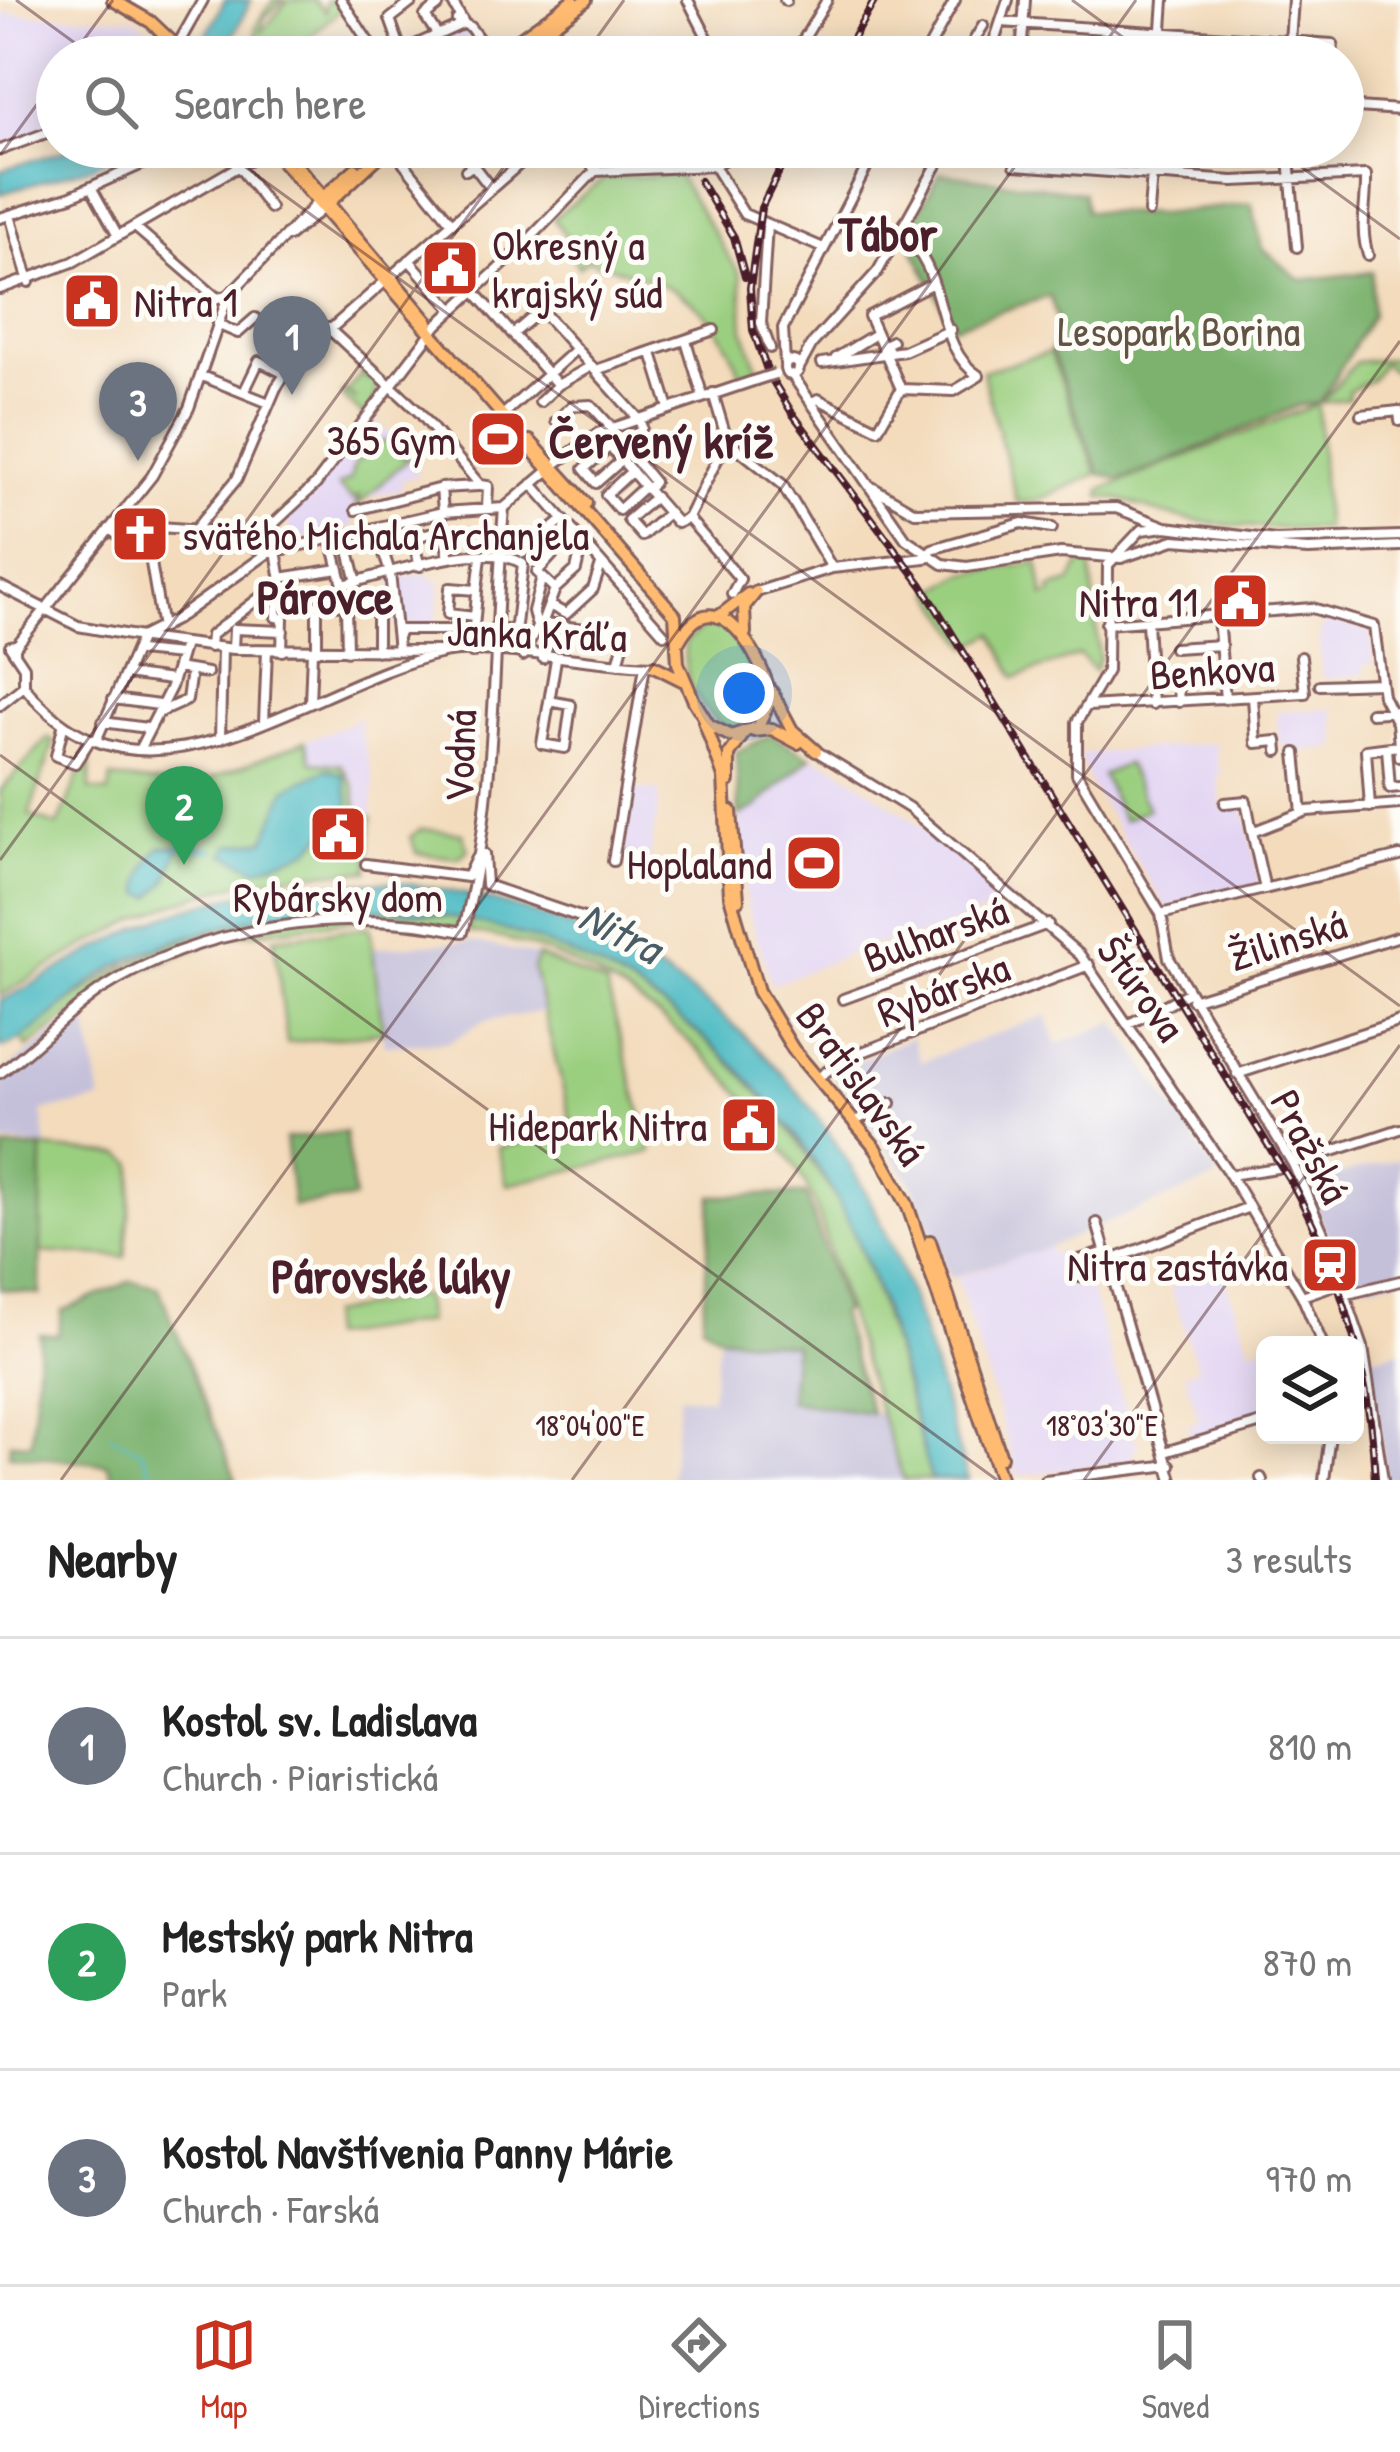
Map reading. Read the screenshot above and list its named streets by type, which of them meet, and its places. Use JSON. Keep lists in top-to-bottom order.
{
  "streets": {
    "main road": ["Bratislavská"],
    "street": [
      "Janka Kráľa",
      "Benkova",
      "Vodná",
      "Bulharská",
      "Žilinská",
      "Štúrova",
      "Rybárska",
      "Pražská"
    ]
  },
  "crossings": [
    ["Janka Kráľa", "Vodná"],
    ["Benkova", "Pražská"],
    ["Bulharská", "Štúrova"],
    ["Žilinská", "Pražská"],
    ["Štúrova", "Rybárska"],
    ["Rybárska", "Bratislavská"]
  ],
  "districts": [
    "Tábor",
    "Červený kríž",
    "Párovce",
    "Párovské lúky"
  ],
  "water": ["Nitra"],
  "parks": ["Lesopark Borina"],
  "places": {
    "public building": [
      "Okresný a krajský súd",
      "Nitra 1",
      "Nitra 11",
      "Rybársky dom",
      "Hidepark Nitra"
    ],
    "sports": ["365 Gym", "Hoplaland"],
    "church": ["svätého Michala Archanjela"],
    "station": ["Nitra zastávka"]
  },
  "page": {
    "search": "Search here",
    "pins": ["1", "3", "2"],
    "heading": ["Nearby", "3 results"],
    "list": [
      {
        "mark": "1",
        "name": "Kostol sv. Ladislava",
        "note": "Church · Piaristická",
        "value": "810 m"
      },
      {
        "mark": "2",
        "name": "Mestský park Nitra",
        "note": "Park",
        "value": "870 m"
      },
      {
        "mark": "3",
        "name": "Kostol Navštívenia Panny Márie",
        "note": "Church · Farská",
        "value": "970 m"
      }
    ],
    "nav": ["Map", "Directions", "Saved"]
  },
  "coordinates": ["18°04'00\"E", "18°03'30\"E"]
}
